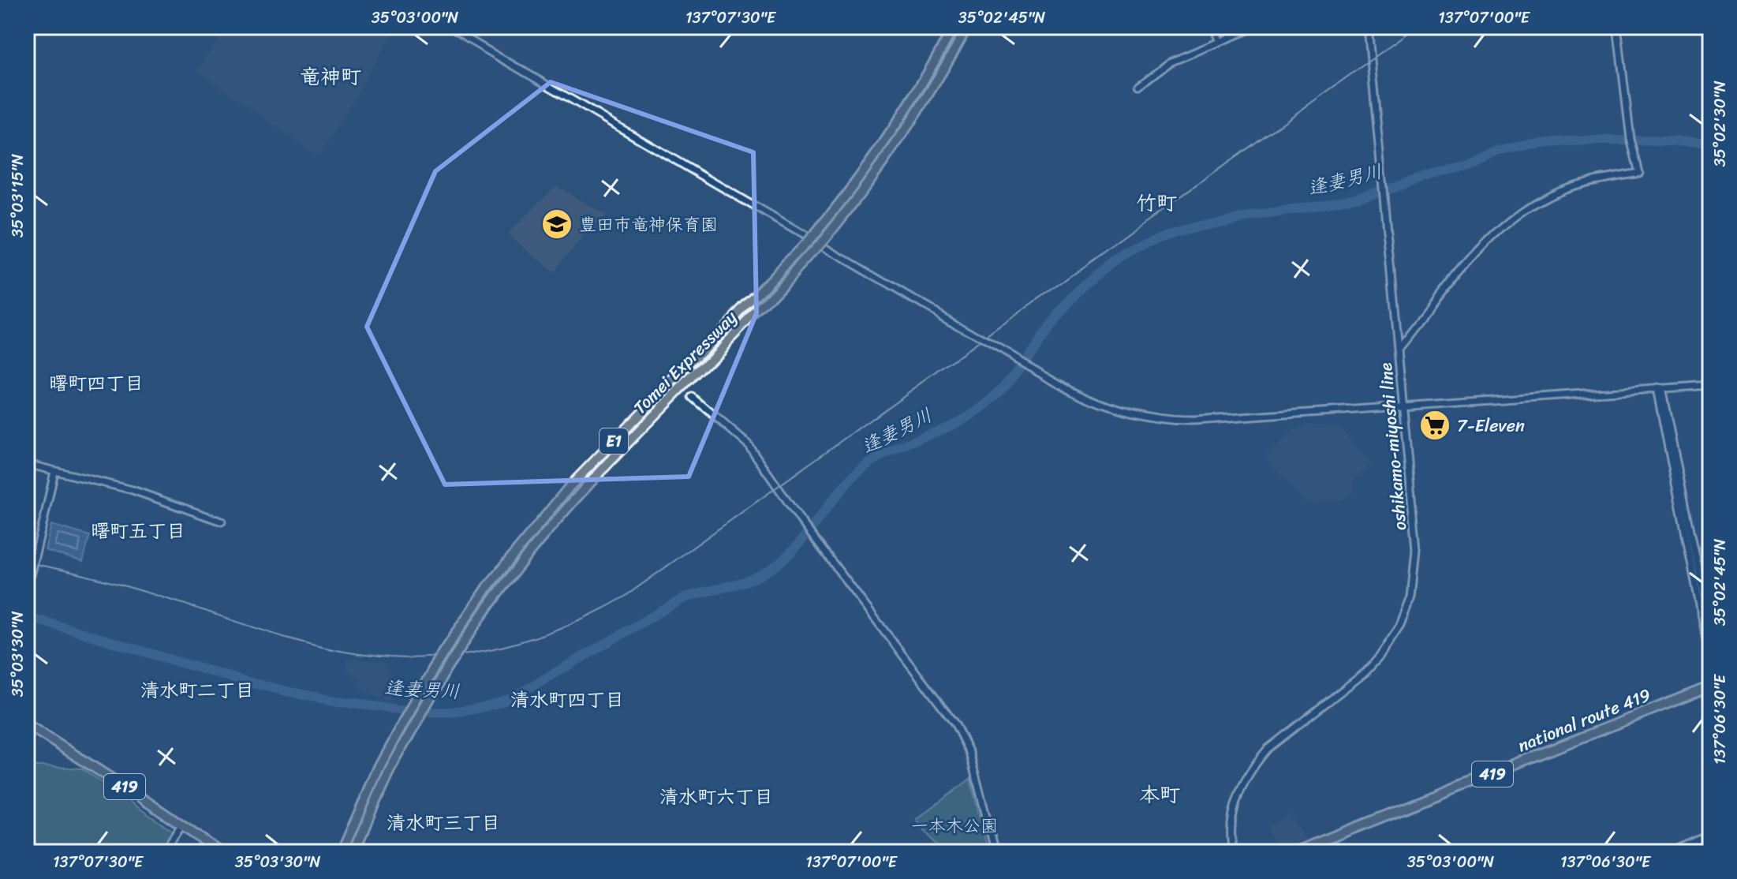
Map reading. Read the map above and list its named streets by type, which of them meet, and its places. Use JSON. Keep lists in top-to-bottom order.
{
  "streets": {
    "highway": [
      "Tomei Expressway",
      "E1",
      "national route 419",
      "419"
    ],
    "street": ["oshikamo-miyoshi line"]
  },
  "districts": [
    "竜神町",
    "竹町",
    "曙町四丁目",
    "曙町五丁目",
    "清水町二丁目",
    "清水町四丁目",
    "本町",
    "清水町六丁目",
    "清水町三丁目"
  ],
  "water": ["逢妻男川"],
  "parks": ["一本木公園"],
  "places": {
    "school or university": ["豊田市竜神保育園"],
    "supermarket": ["7-Eleven"]
  },
  "coordinates": [
    "35°03'00\"N",
    "137°07'30\"E",
    "35°02'45\"N",
    "137°07'00\"E",
    "35°02'30\"N",
    "35°03'15\"N",
    "35°03'30\"N",
    "137°06'30\"E"
  ]
}
